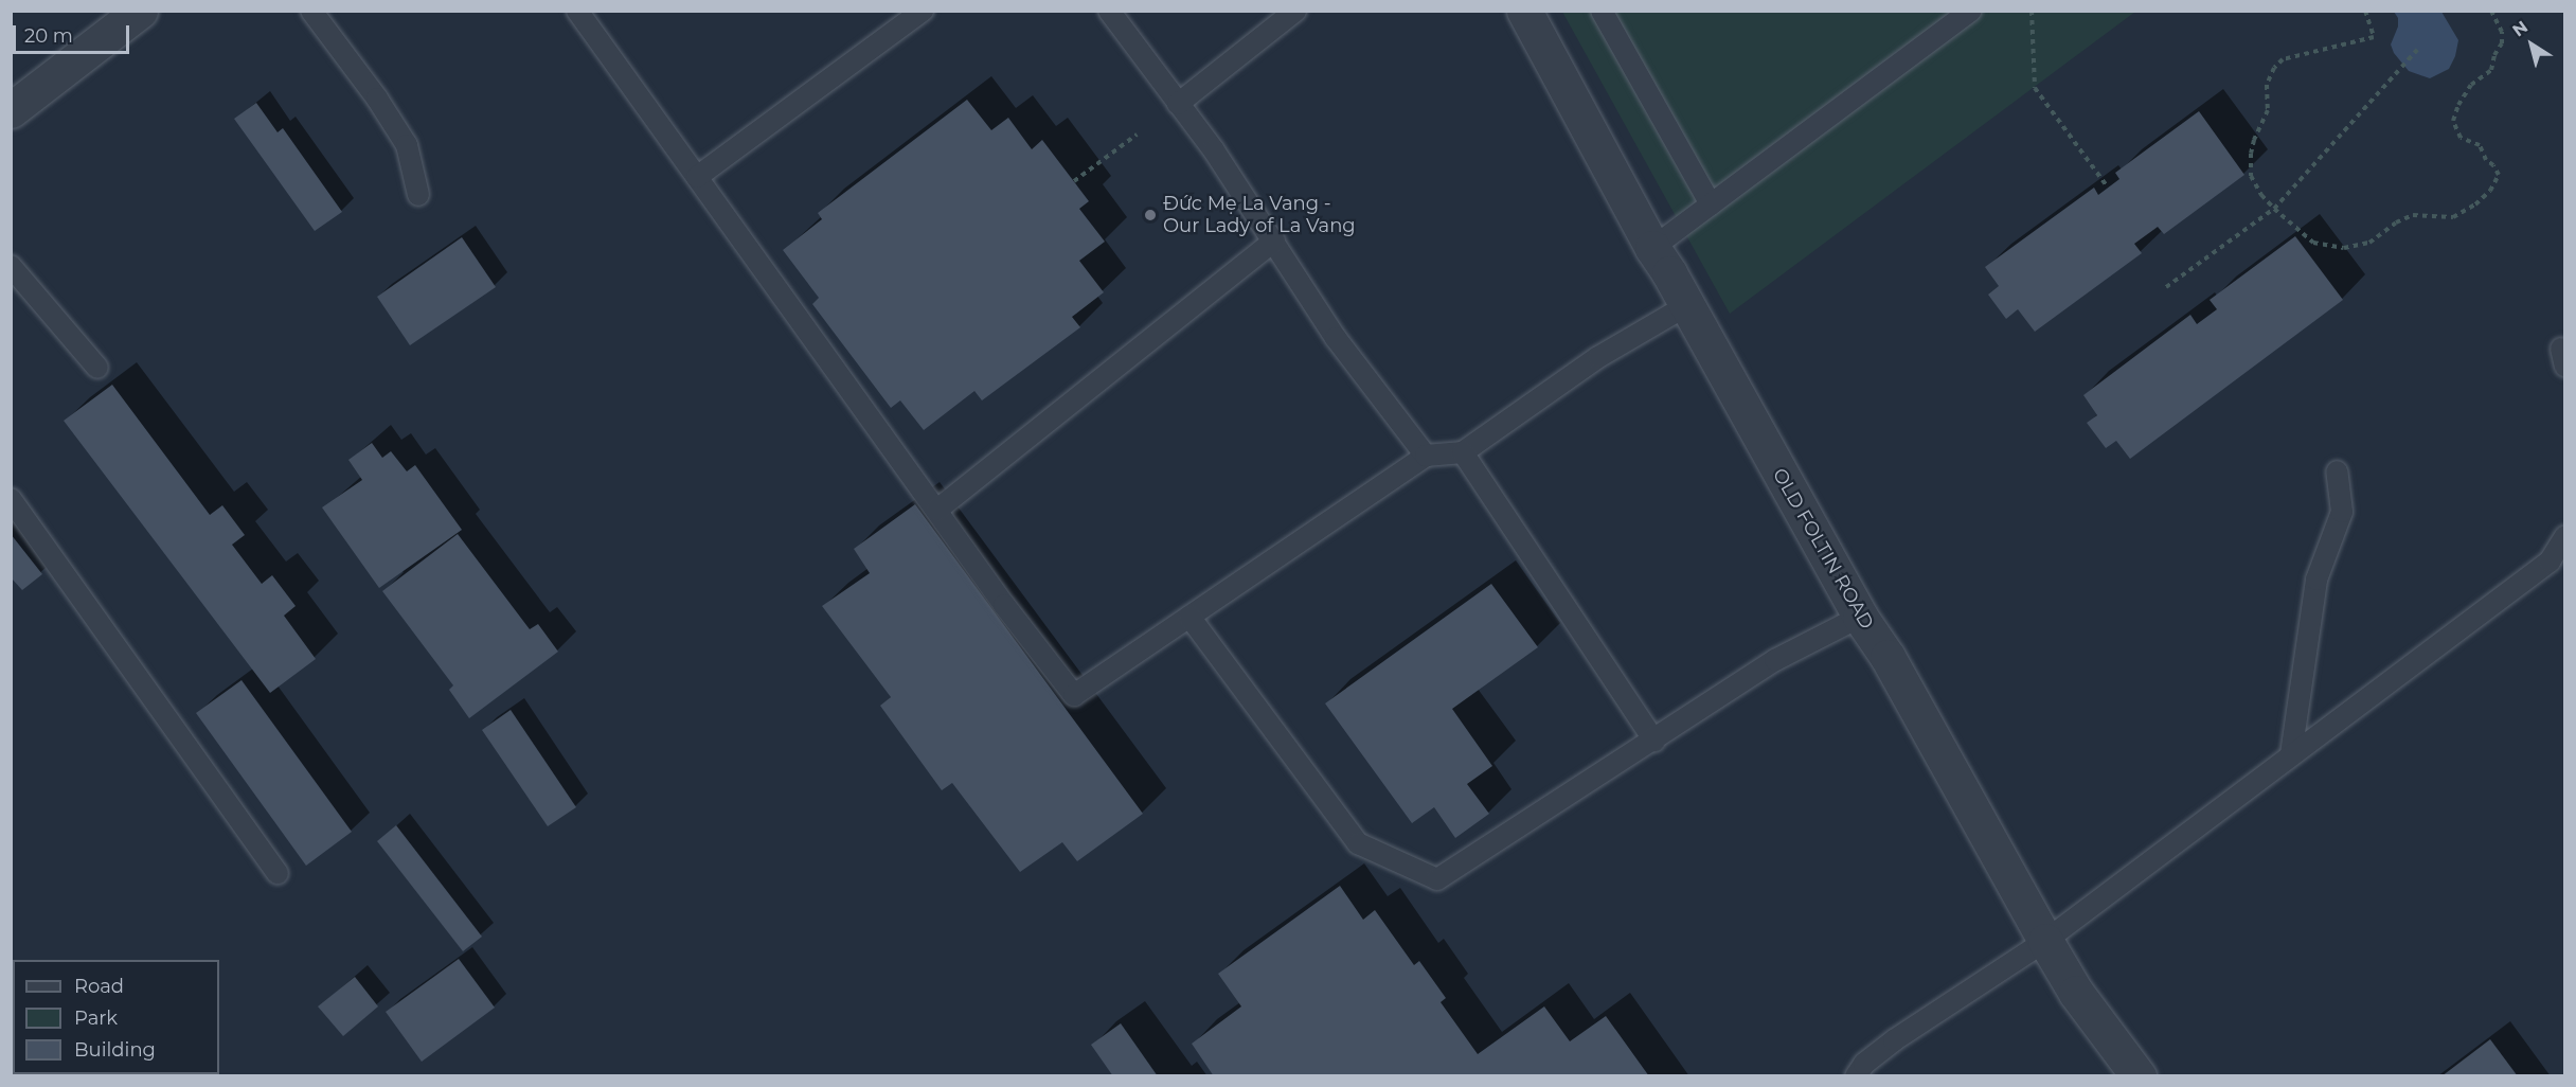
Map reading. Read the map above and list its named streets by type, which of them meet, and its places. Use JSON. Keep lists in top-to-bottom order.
{
  "streets": {
    "street": ["OLD FOLTIN ROAD"]
  },
  "places": ["Đức Mẹ La Vang - Our Lady of La Vang"],
  "legend": ["Road", "Park", "Building"],
  "scale_bar": "20 m",
  "north": "top left"
}
